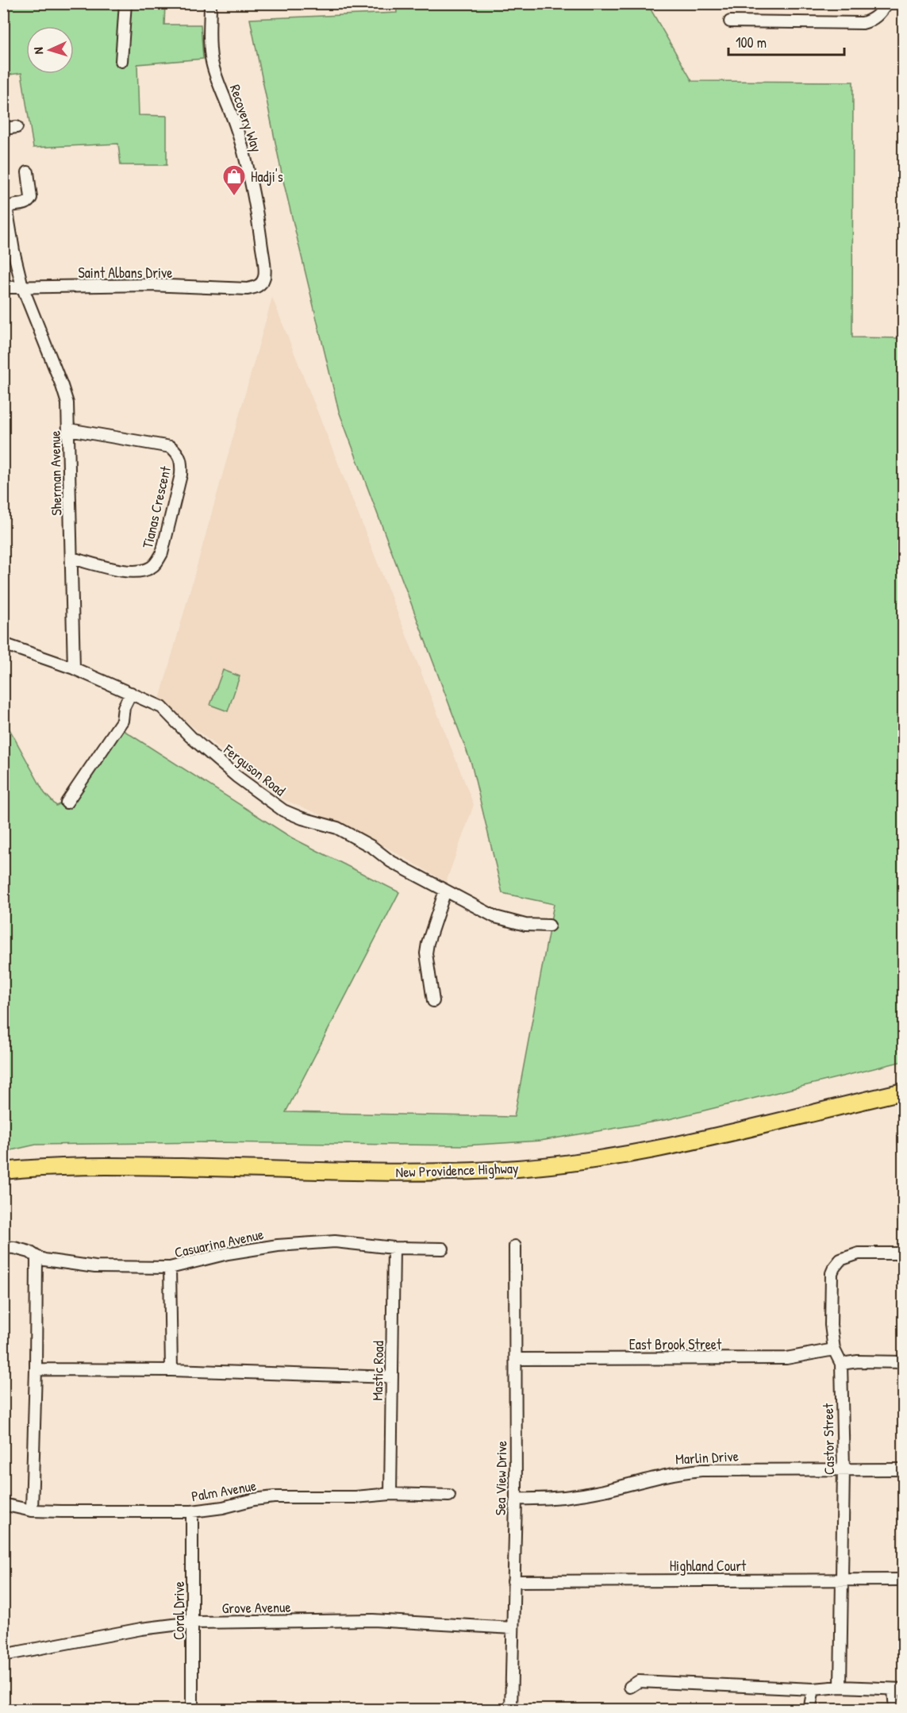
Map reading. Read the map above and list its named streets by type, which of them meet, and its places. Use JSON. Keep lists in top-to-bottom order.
{
  "streets": {
    "highway": ["New Providence Highway"],
    "street": [
      "Recovery Way",
      "Saint Albans Drive",
      "Sherman Avenue",
      "Tianas Crescent",
      "Ferguson Road",
      "Casuarina Avenue",
      "East Brook Street",
      "Mastic Road",
      "Castor Street",
      "Marlin Drive",
      "Sea View Drive",
      "Palm Avenue",
      "Highland Court",
      "Grove Avenue",
      "Coral Drive"
    ]
  },
  "crossings": [
    ["Recovery Way", "Saint Albans Drive"],
    ["Saint Albans Drive", "Sherman Avenue"],
    ["Sherman Avenue", "Tianas Crescent"],
    ["Sherman Avenue", "Ferguson Road"],
    ["Casuarina Avenue", "Mastic Road"],
    ["East Brook Street", "Castor Street"],
    ["East Brook Street", "Sea View Drive"],
    ["Mastic Road", "Palm Avenue"],
    ["Castor Street", "Marlin Drive"],
    ["Castor Street", "Highland Court"],
    ["Marlin Drive", "Sea View Drive"],
    ["Sea View Drive", "Highland Court"],
    ["Sea View Drive", "Grove Avenue"],
    ["Palm Avenue", "Coral Drive"],
    ["Grove Avenue", "Coral Drive"]
  ],
  "places": {
    "shop": ["Hadji's"]
  },
  "scale_bar": "100 m",
  "north": "left"
}
